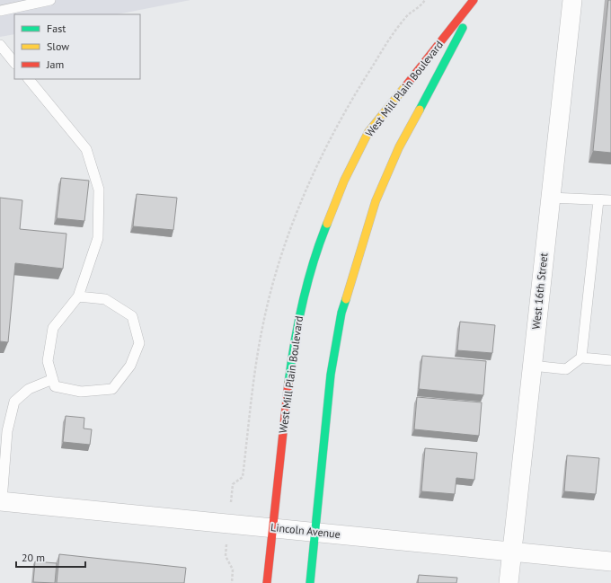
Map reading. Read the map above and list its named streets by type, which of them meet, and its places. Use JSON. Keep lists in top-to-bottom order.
{
  "streets": {
    "main road": ["West Mill Plain Boulevard"],
    "street": ["West 16th Street", "Lincoln Avenue"]
  },
  "crossings": [
    ["West Mill Plain Boulevard", "Lincoln Avenue"],
    ["West 16th Street", "Lincoln Avenue"]
  ],
  "legend": ["Fast", "Slow", "Jam"],
  "scale_bar": "20 m"
}
